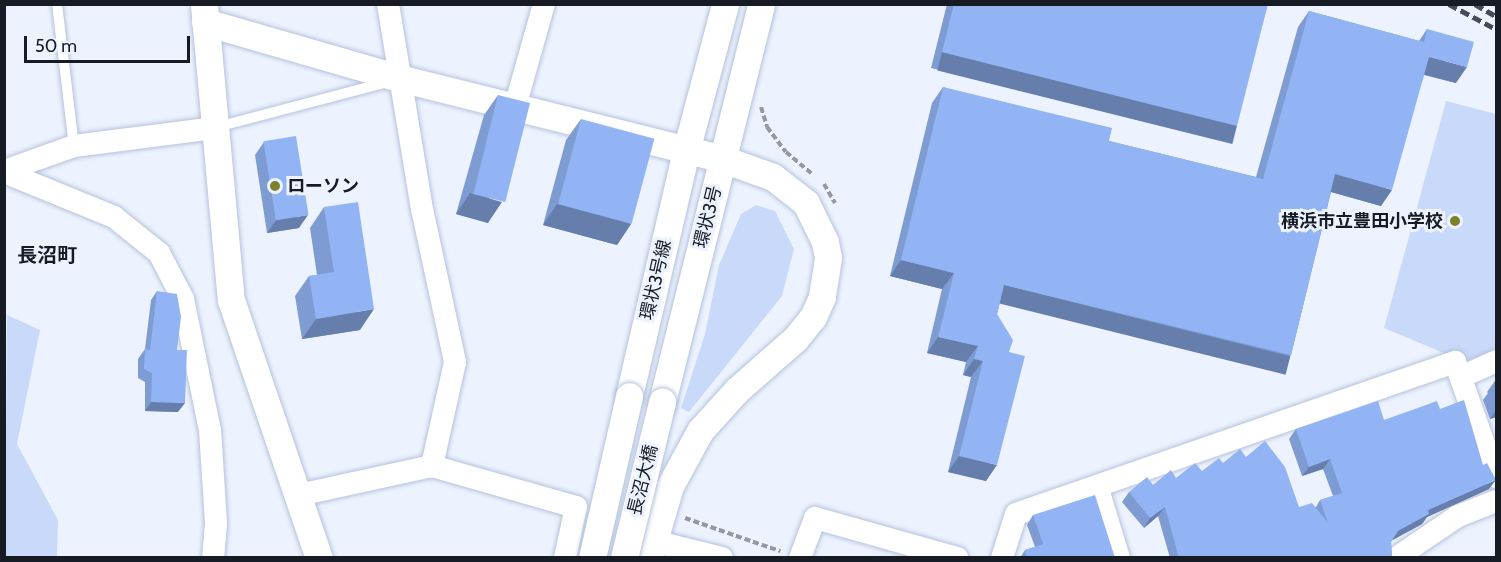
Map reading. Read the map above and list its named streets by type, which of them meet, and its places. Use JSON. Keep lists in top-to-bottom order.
{
  "streets": {
    "street": ["環状3号", "環状3号線", "長沼大橋"]
  },
  "crossings": [
    ["環状3号", "長沼大橋"]
  ],
  "districts": ["長沼町"],
  "places": ["ローソン", "横浜市立豊田小学校"],
  "scale_bar": "50 m"
}
